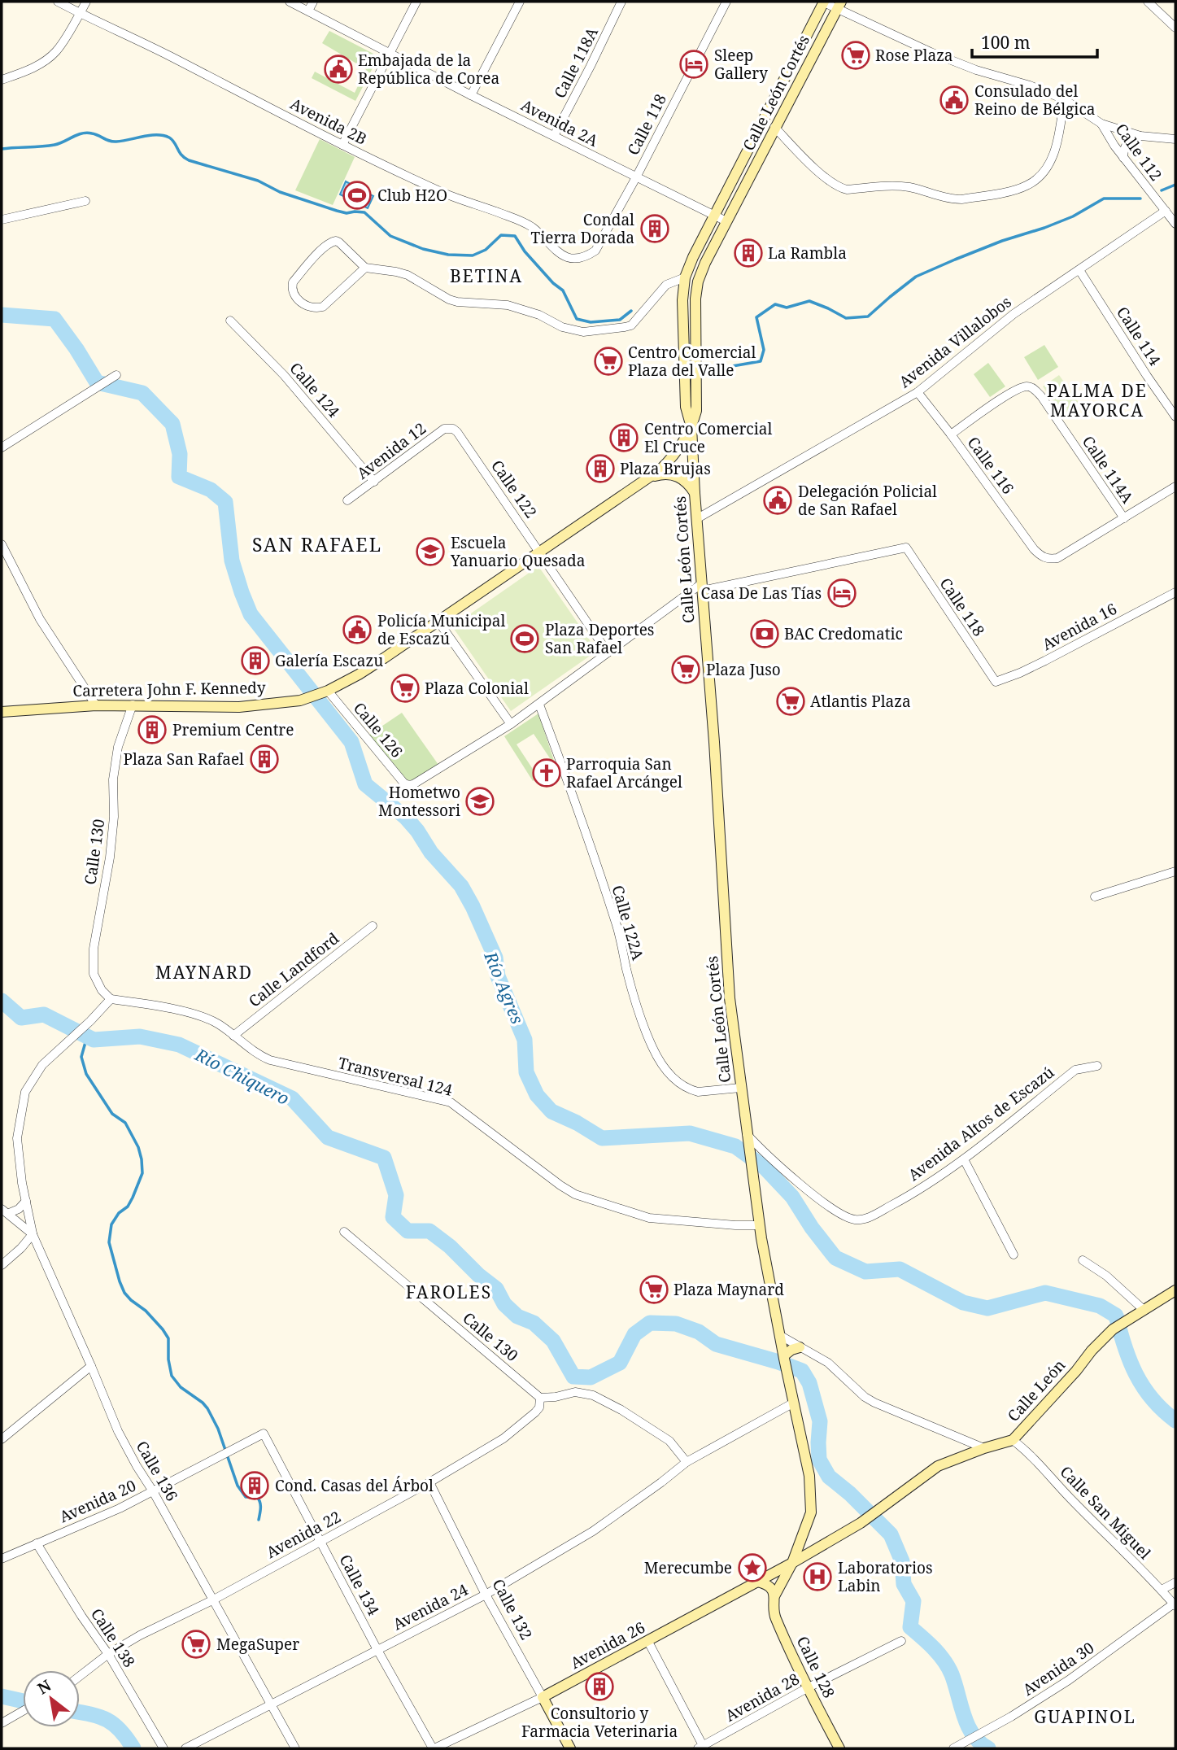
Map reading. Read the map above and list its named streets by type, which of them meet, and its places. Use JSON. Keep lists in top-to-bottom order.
{
  "streets": {
    "main road": [
      "Calle León Cortés",
      "Carretera John F. Kennedy",
      "Calle León",
      "Calle 132",
      "Avenida 26",
      "Calle 128"
    ],
    "street": [
      "Calle 118A",
      "Avenida 2B",
      "Avenida 2A",
      "Calle 118",
      "Calle 112",
      "Calle 114",
      "Avenida Villalobos",
      "Calle 124",
      "Avenida 12",
      "Calle 116",
      "Calle 114A",
      "Calle 122",
      "Avenida 16",
      "Calle 126",
      "Calle 130",
      "Calle 122A",
      "Calle Landford",
      "Transversal 124",
      "Avenida Altos de Escazú",
      "Calle 136",
      "Avenida 20",
      "Calle San Miguel",
      "Avenida 22",
      "Calle 134",
      "Avenida 24",
      "Calle 138",
      "Avenida 30",
      "Avenida 28"
    ]
  },
  "crossings": [
    ["Calle 118A", "Avenida 2A"],
    ["Calle León Cortés", "Avenida 2A"],
    ["Calle León Cortés", "Calle 118"],
    ["Calle León Cortés", "Avenida Villalobos"],
    ["Calle León Cortés", "Carretera John F. Kennedy"],
    ["Calle León Cortés", "Calle 122A"],
    ["Calle León Cortés", "Transversal 124"],
    ["Calle León Cortés", "Avenida Altos de Escazú"],
    ["Calle León Cortés", "Calle León"],
    ["Calle León Cortés", "Avenida 24"],
    ["Calle León Cortés", "Avenida 26"],
    ["Calle León Cortés", "Calle 128"],
    ["Avenida 2B", "Calle 118"],
    ["Avenida 2A", "Calle 118"],
    ["Calle 118", "Avenida 16"],
    ["Calle 112", "Avenida Villalobos"],
    ["Calle 114", "Avenida Villalobos"],
    ["Avenida Villalobos", "Calle 116"],
    ["Calle 124", "Avenida 12"],
    ["Avenida 12", "Calle 122"],
    ["Calle 116", "Calle 114A"],
    ["Calle 122", "Carretera John F. Kennedy"],
    ["Carretera John F. Kennedy", "Calle 126"],
    ["Carretera John F. Kennedy", "Calle 130"],
    ["Calle 130", "Transversal 124"],
    ["Calle 130", "Avenida 22"],
    ["Calle Landford", "Transversal 124"],
    ["Calle León", "Calle San Miguel"],
    ["Calle León", "Avenida 26"],
    ["Calle 136", "Avenida 20"],
    ["Calle 136", "Avenida 22"],
    ["Calle 136", "Avenida 24"],
    ["Avenida 20", "Calle 134"],
    ["Avenida 20", "Calle 138"],
    ["Calle San Miguel", "Avenida 30"],
    ["Avenida 22", "Calle 134"],
    ["Avenida 22", "Calle 132"],
    ["Avenida 22", "Calle 138"],
    ["Calle 134", "Avenida 24"],
    ["Calle 134", "Avenida 26"],
    ["Avenida 24", "Calle 132"],
    ["Calle 132", "Avenida 26"],
    ["Calle 128", "Avenida 28"]
  ],
  "districts": [
    "BETINA",
    "PALMA DE MAYORCA",
    "SAN RAFAEL",
    "MAYNARD",
    "FAROLES",
    "GUAPINOL"
  ],
  "water": ["Río Agres", "Río Chiquero"],
  "places": {
    "supermarket": [
      "Rose Plaza",
      "Centro Comercial Plaza del Valle",
      "Plaza Juso",
      "Plaza Colonial",
      "Atlantis Plaza",
      "Plaza Maynard",
      "MegaSuper"
    ],
    "hotel": ["Sleep Gallery", "Casa De Las Tías"],
    "public building": [
      "Embajada de la República de Corea",
      "Consulado del Reino de Bélgica",
      "Delegación Policial de San Rafael",
      "Policía Municipal de Escazú"
    ],
    "sports": ["Club H2O", "Plaza Deportes San Rafael"],
    "building": [
      "Condal Tierra Dorada",
      "La Rambla",
      "Centro Comercial El Cruce",
      "Plaza Brujas",
      "Galería Escazu",
      "Premium Centre",
      "Plaza San Rafael",
      "Cond. Casas del Árbol",
      "Consultorio y Farmacia Veterinaria"
    ],
    "school or university": ["Escuela Yanuario Quesada", "Hometwo Montessori"],
    "bank": ["BAC Credomatic"],
    "church": ["Parroquia San Rafael Arcángel"],
    "place": ["Merecumbe"],
    "hospital": ["Laboratorios Labin"]
  },
  "scale_bar": "100 m",
  "north": "top left"
}
